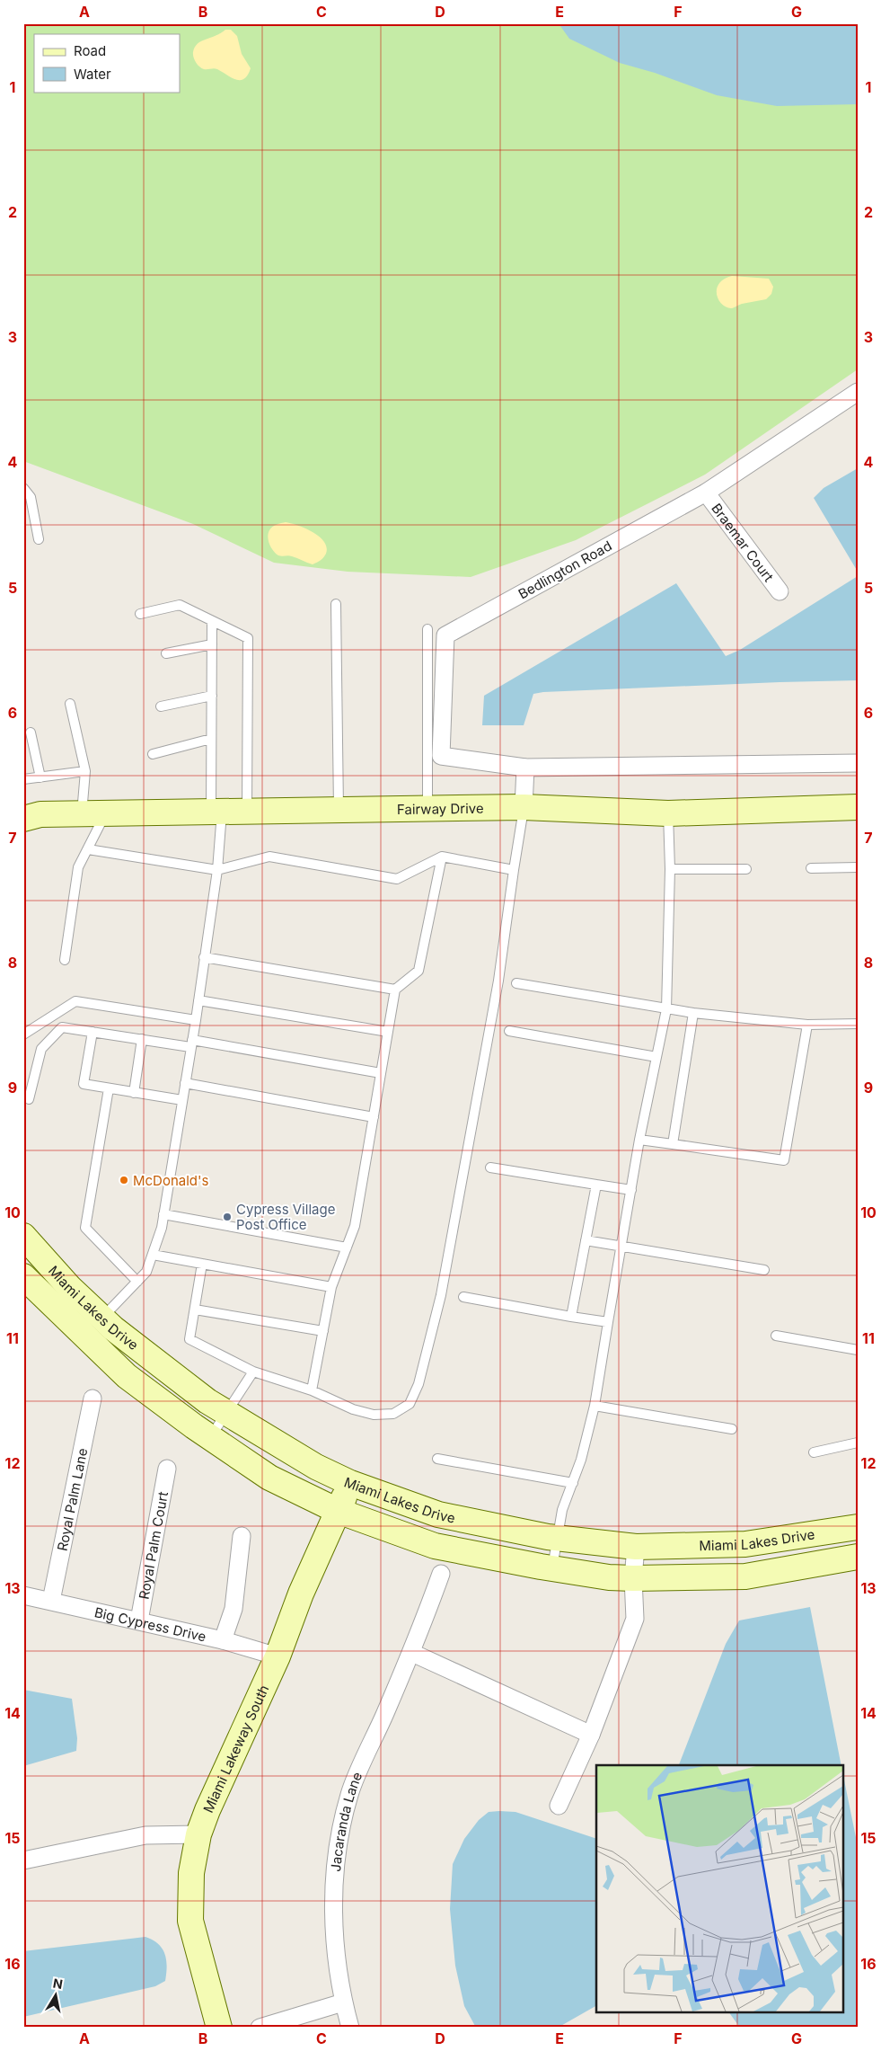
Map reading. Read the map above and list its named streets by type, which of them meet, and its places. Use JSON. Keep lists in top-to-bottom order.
{
  "streets": {
    "main road": ["Fairway Drive", "Miami Lakes Drive", "Miami Lakeway South"],
    "street": [
      "Braemar Court",
      "Bedlington Road",
      "Royal Palm Lane",
      "Royal Palm Court",
      "Big Cypress Drive",
      "Jacaranda Lane"
    ]
  },
  "crossings": [
    ["Braemar Court", "Bedlington Road"],
    ["Miami Lakes Drive", "Miami Lakeway South"],
    ["Royal Palm Lane", "Big Cypress Drive"],
    ["Royal Palm Court", "Big Cypress Drive"],
    ["Big Cypress Drive", "Miami Lakeway South"]
  ],
  "places": ["McDonald's", "Cypress Village Post Office"],
  "legend": ["Road", "Water"],
  "north": "top",
  "grid": {
    "columns": [
      "A",
      "B",
      "C",
      "D",
      "E",
      "F",
      "G"
    ],
    "rows": [
      "1",
      "2",
      "3",
      "4",
      "5",
      "6",
      "7",
      "8",
      "9",
      "10",
      "11",
      "12",
      "13",
      "14",
      "15",
      "16"
    ]
  }
}
